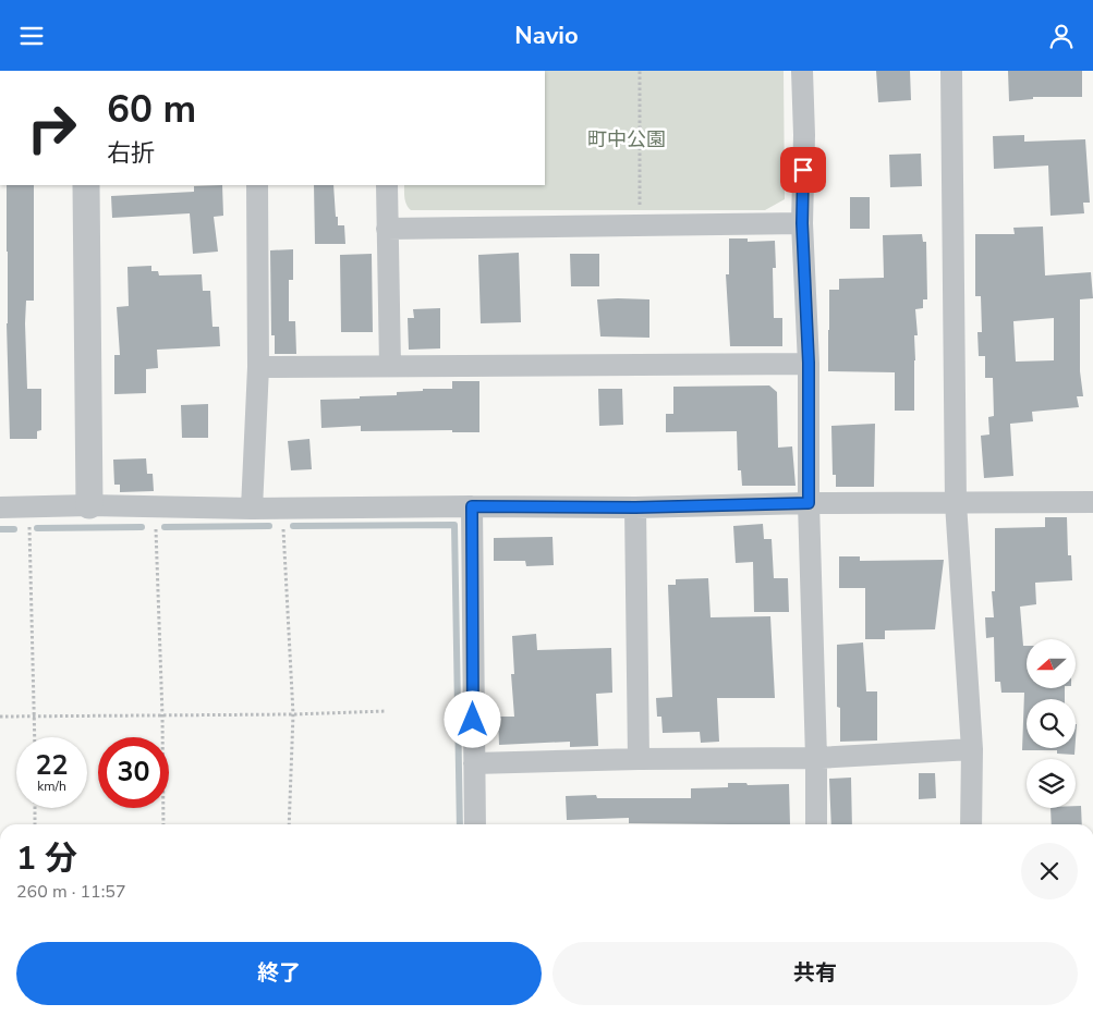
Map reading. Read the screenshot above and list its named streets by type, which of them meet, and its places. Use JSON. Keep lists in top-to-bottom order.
{
  "parks": ["町中公園"],
  "north": "left",
  "page": {
    "header": "Navio",
    "turn": ["60 m", "右折"],
    "speed": "22 km/h",
    "limit": "30",
    "heading": ["1 分", "260 m · 11:57"],
    "buttons": ["終了", "共有"]
  }
}
